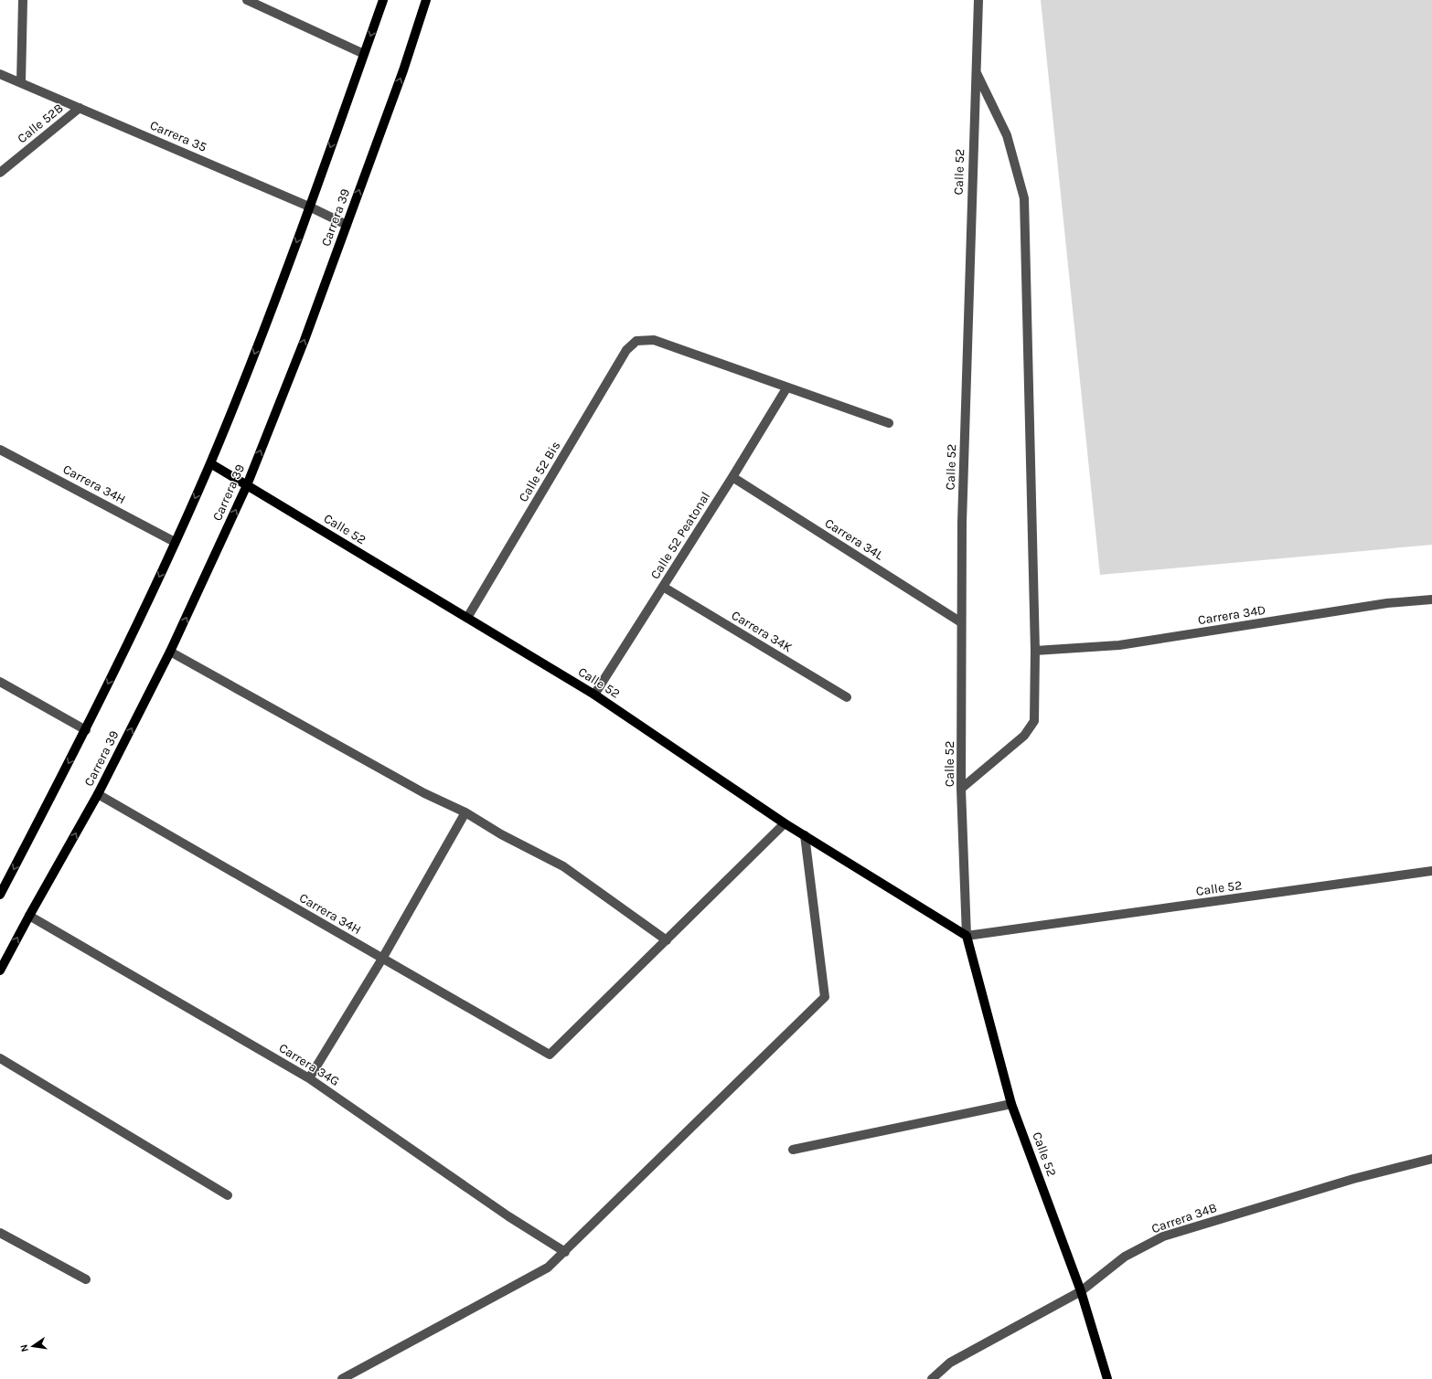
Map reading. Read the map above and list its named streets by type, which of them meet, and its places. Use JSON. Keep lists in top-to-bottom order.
{
  "streets": {
    "main road": ["Calle 52", "Carrera 39"],
    "street": [
      "Calle 52B",
      "Carrera 35",
      "Calle 52 Bis",
      "Carrera 34H",
      "Calle 52 Peatonal",
      "Carrera 34L",
      "Carrera 34D",
      "Carrera 34K",
      "Carrera 34G",
      "Carrera 34B"
    ]
  },
  "crossings": [
    ["Calle 52B", "Carrera 35"],
    ["Carrera 35", "Carrera 39"],
    ["Calle 52", "Carrera 39"],
    ["Calle 52", "Calle 52 Bis"],
    ["Calle 52", "Calle 52 Peatonal"],
    ["Calle 52", "Carrera 34L"],
    ["Calle 52", "Carrera 34B"],
    ["Carrera 39", "Carrera 34H"],
    ["Carrera 39", "Carrera 34G"],
    ["Calle 52 Bis", "Calle 52 Peatonal"],
    ["Calle 52 Peatonal", "Carrera 34L"],
    ["Calle 52 Peatonal", "Carrera 34K"]
  ],
  "north": "left"
}
